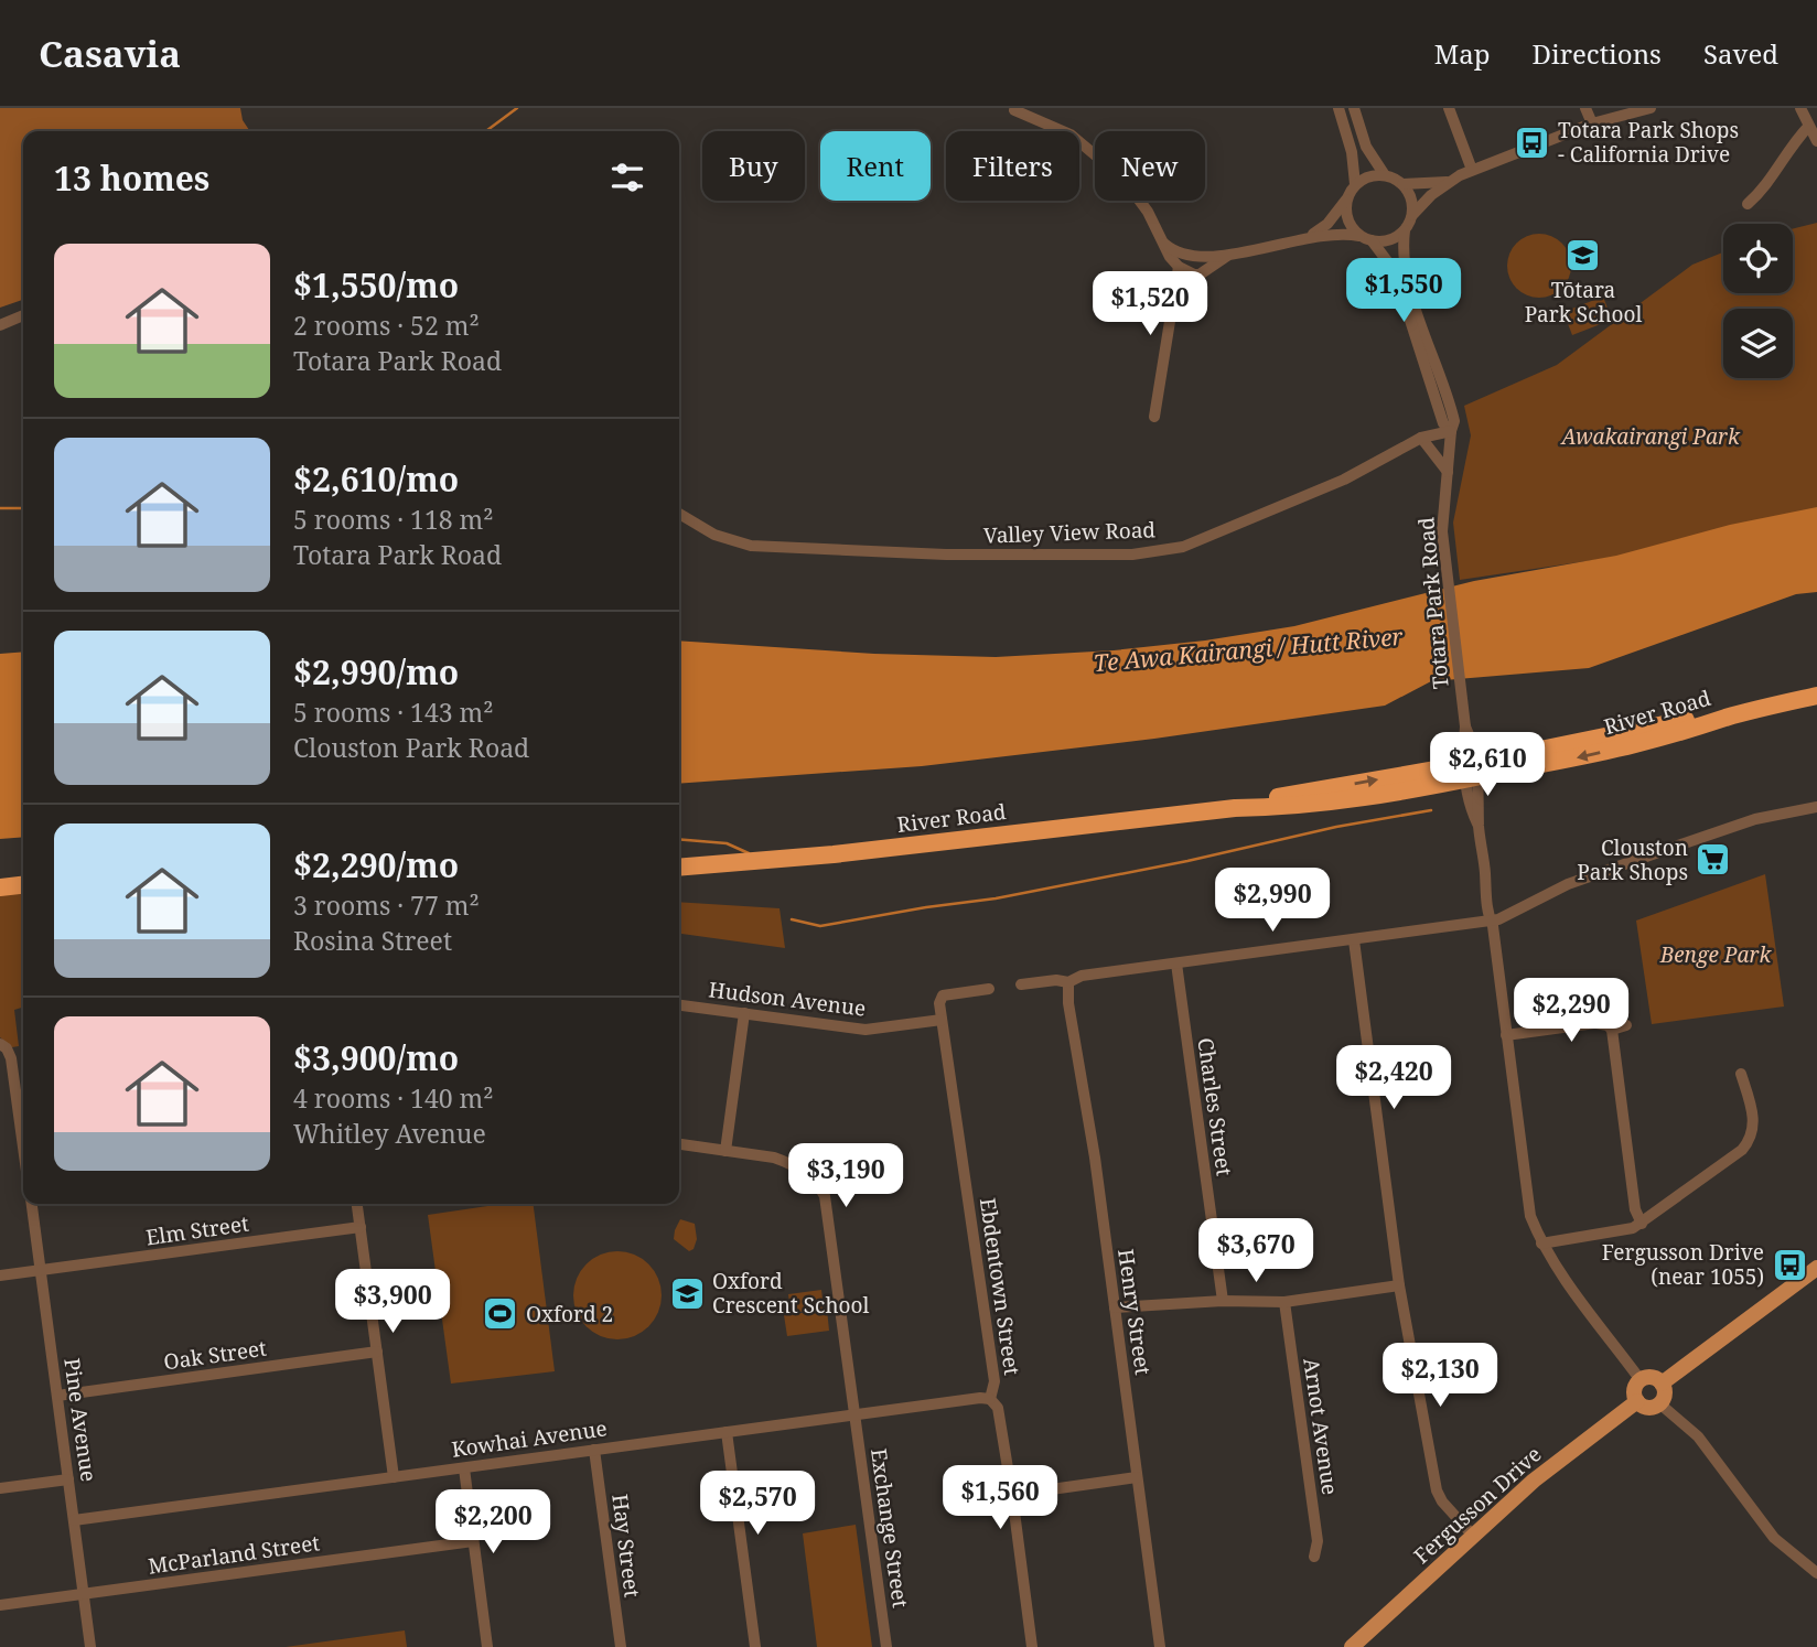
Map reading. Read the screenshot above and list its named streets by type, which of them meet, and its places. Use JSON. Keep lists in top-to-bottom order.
{
  "streets": {
    "highway": ["River Road"],
    "main road": ["Fergusson Drive"],
    "street": [
      "Valley View Road",
      "Totara Park Road",
      "Hudson Avenue",
      "Charles Street",
      "Elm Street",
      "Ebdentown Street",
      "Henry Street",
      "Oak Street",
      "Pine Avenue",
      "Arnot Avenue",
      "Kowhai Avenue",
      "Exchange Street",
      "Hay Street",
      "McParland Street"
    ]
  },
  "crossings": [
    ["Valley View Road", "Totara Park Road"],
    ["Totara Park Road", "River Road"],
    ["Totara Park Road", "Fergusson Drive"],
    ["Hudson Avenue", "Ebdentown Street"],
    ["Elm Street", "Pine Avenue"],
    ["Ebdentown Street", "Kowhai Avenue"],
    ["Oak Street", "Pine Avenue"],
    ["Pine Avenue", "Kowhai Avenue"],
    ["Pine Avenue", "McParland Street"],
    ["Kowhai Avenue", "Exchange Street"],
    ["Kowhai Avenue", "Hay Street"]
  ],
  "water": ["Te Awa Kairangi / Hutt River"],
  "parks": ["Awakairangi Park", "Benge Park"],
  "places": {
    "bus stop": ["Totara Park Shops - California Drive", "Fergusson Drive (near 1055)"],
    "school or university": ["Tōtara Park School", "Oxford Crescent School"],
    "supermarket": ["Clouston Park Shops"],
    "sports": ["Oxford 2"]
  },
  "page": {
    "header": "Casavia",
    "nav": ["Map", "Directions", "Saved"],
    "chip": [
      "Buy",
      "Rent",
      "Filters",
      "New"
    ],
    "heading": "13 homes",
    "list": [
      {
        "name": "$1,550/mo",
        "note": "2 rooms · 52 m² · Totara Park Road"
      },
      {
        "name": "$2,610/mo",
        "note": "5 rooms · 118 m² · Totara Park Road"
      },
      {
        "name": "$2,990/mo",
        "note": "5 rooms · 143 m² · Clouston Park Road"
      },
      {
        "name": "$2,290/mo",
        "note": "3 rooms · 77 m² · Rosina Street"
      },
      {
        "name": "$3,900/mo",
        "note": "4 rooms · 140 m² · Whitley Avenue"
      }
    ],
    "price": [
      "$1,550",
      "$1,520",
      "$2,610",
      "$2,990",
      "$2,290",
      "$2,420",
      "$3,190",
      "$3,670",
      "$3,900",
      "$2,130",
      "$1,560",
      "$2,570",
      "$2,200"
    ]
  }
}
